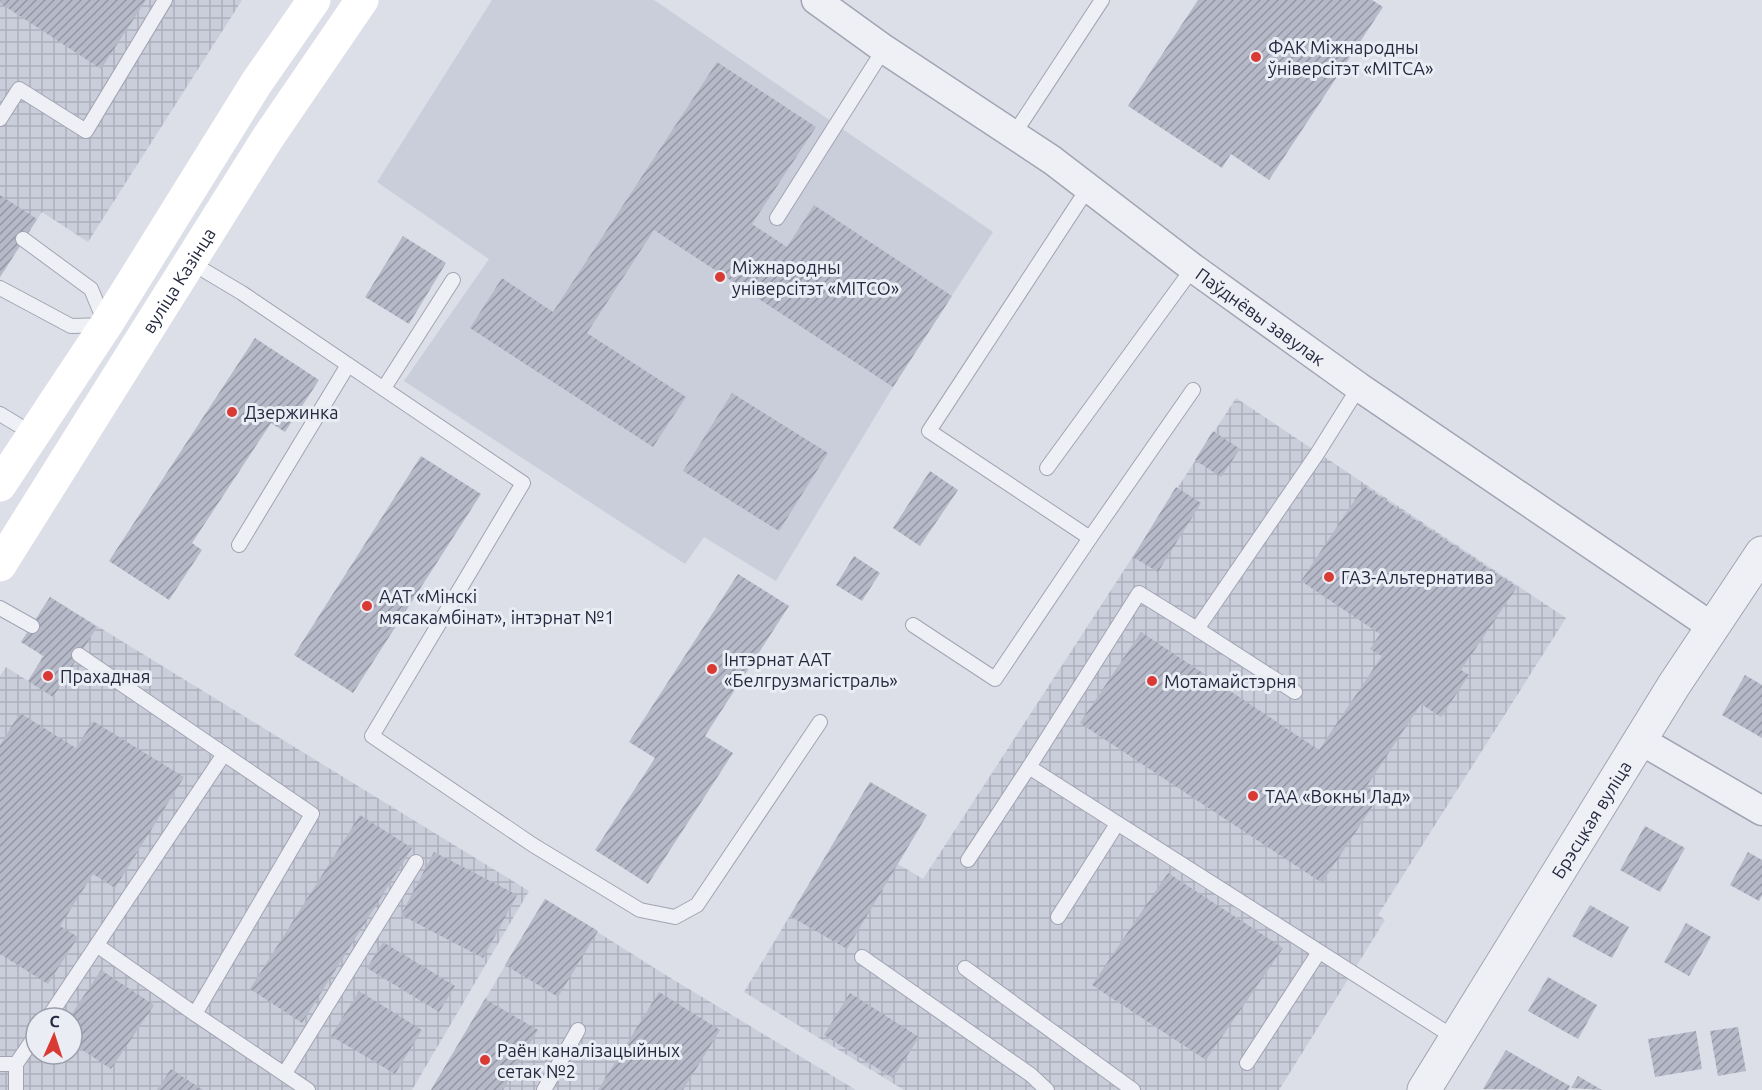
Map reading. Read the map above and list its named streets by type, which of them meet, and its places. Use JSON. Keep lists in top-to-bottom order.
{
  "streets": {
    "main road": ["вуліца Казінца"],
    "street": ["Паўднёвы завулак", "Брэсцкая вуліца"]
  },
  "crossings": [
    ["Паўднёвы завулак", "Брэсцкая вуліца"]
  ],
  "places": [
    "ФАК Міжнародны ўніверсітэт «МІТСА»",
    "Міжнародны універсітэт «МІТСО»",
    "Дзержинка",
    "ГАЗ-Альтернатива",
    "ААТ «Мінскі мясакамбінат», інтэрнат №1",
    "Інтэрнат ААТ «Белгрузмагістраль»",
    "Прахадная",
    "Мотамайстэрня",
    "ТАА «Вокны Лад»",
    "Раён каналізацыйных сетак №2"
  ],
  "north": "top"
}
